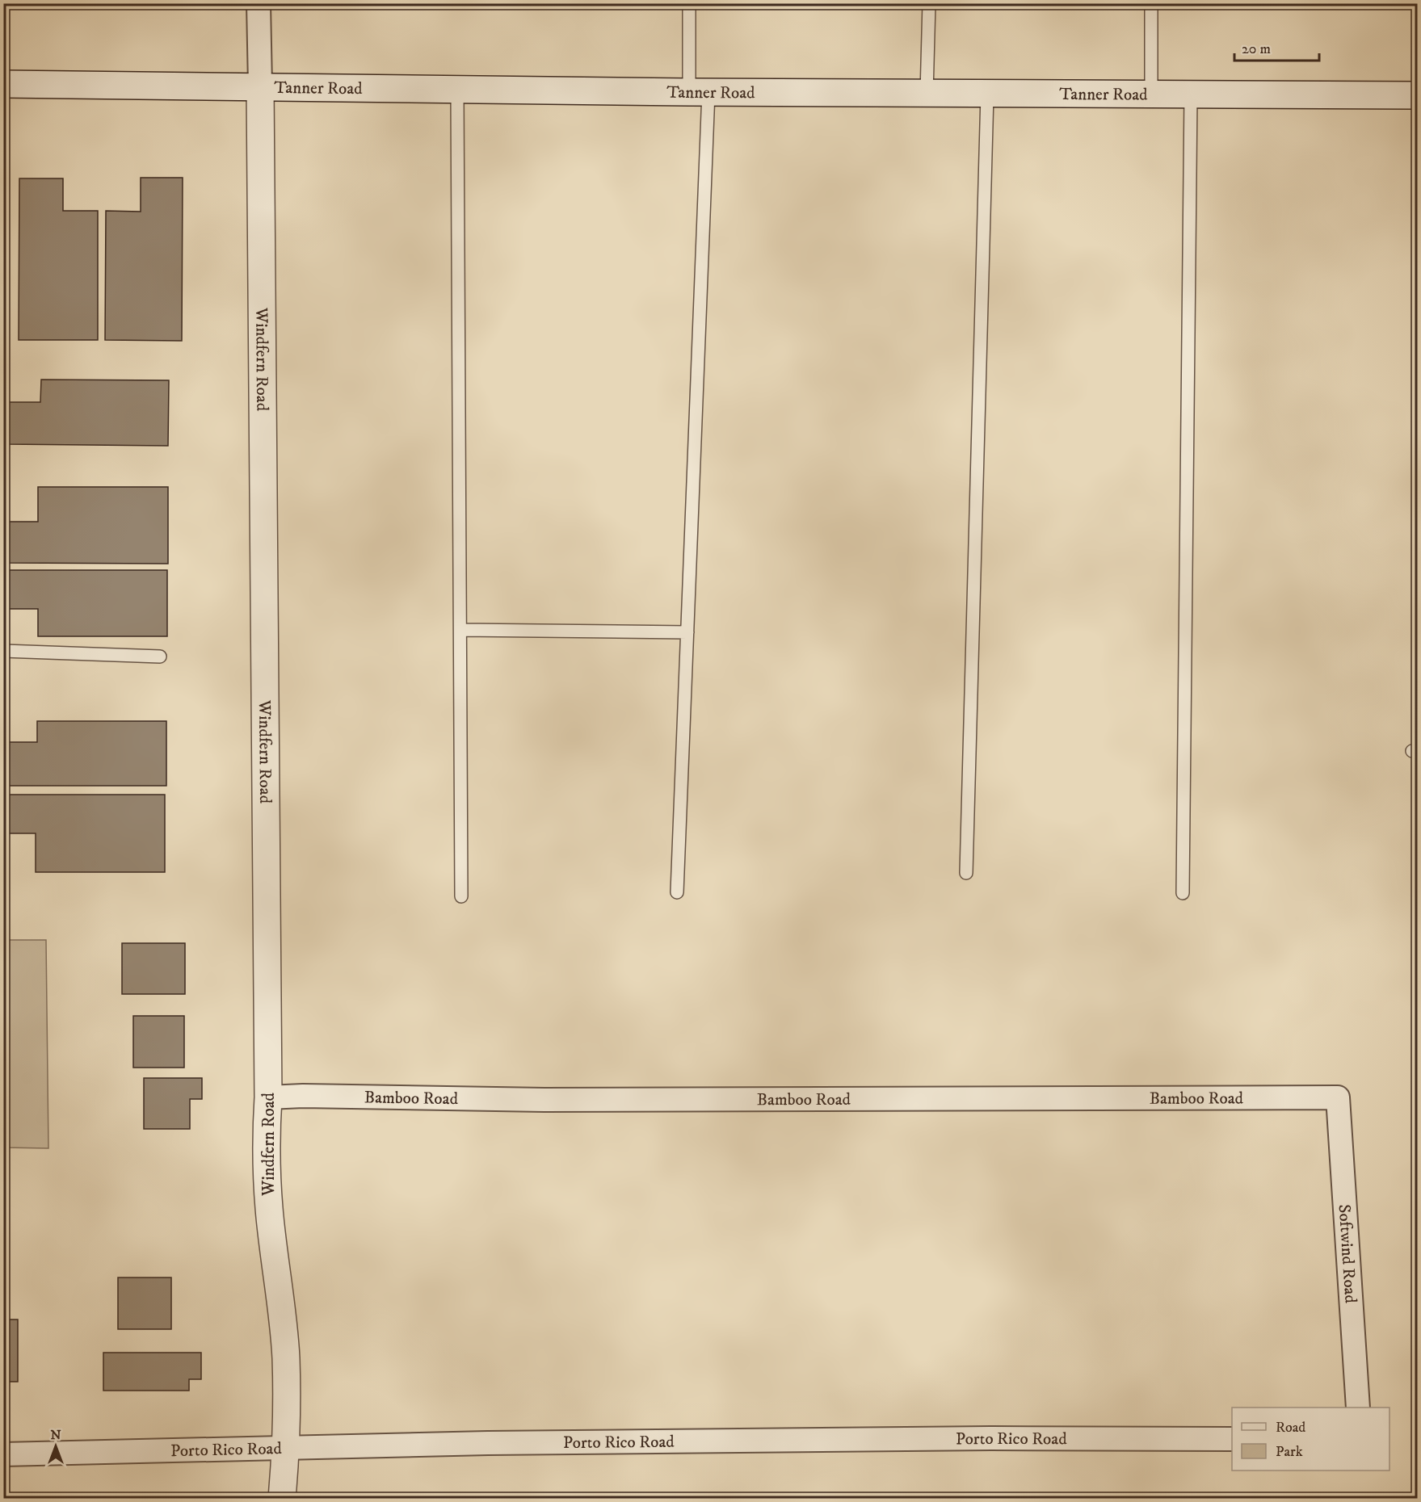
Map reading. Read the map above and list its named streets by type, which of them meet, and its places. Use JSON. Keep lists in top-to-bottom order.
{
  "streets": {
    "main road": ["Tanner Road", "Windfern Road"],
    "street": ["Bamboo Road", "Softwind Road", "Porto Rico Road"]
  },
  "crossings": [
    ["Tanner Road", "Windfern Road"],
    ["Windfern Road", "Bamboo Road"],
    ["Windfern Road", "Porto Rico Road"],
    ["Bamboo Road", "Softwind Road"]
  ],
  "legend": ["Road", "Park"],
  "scale_bar": "20 m",
  "north": "top"
}
